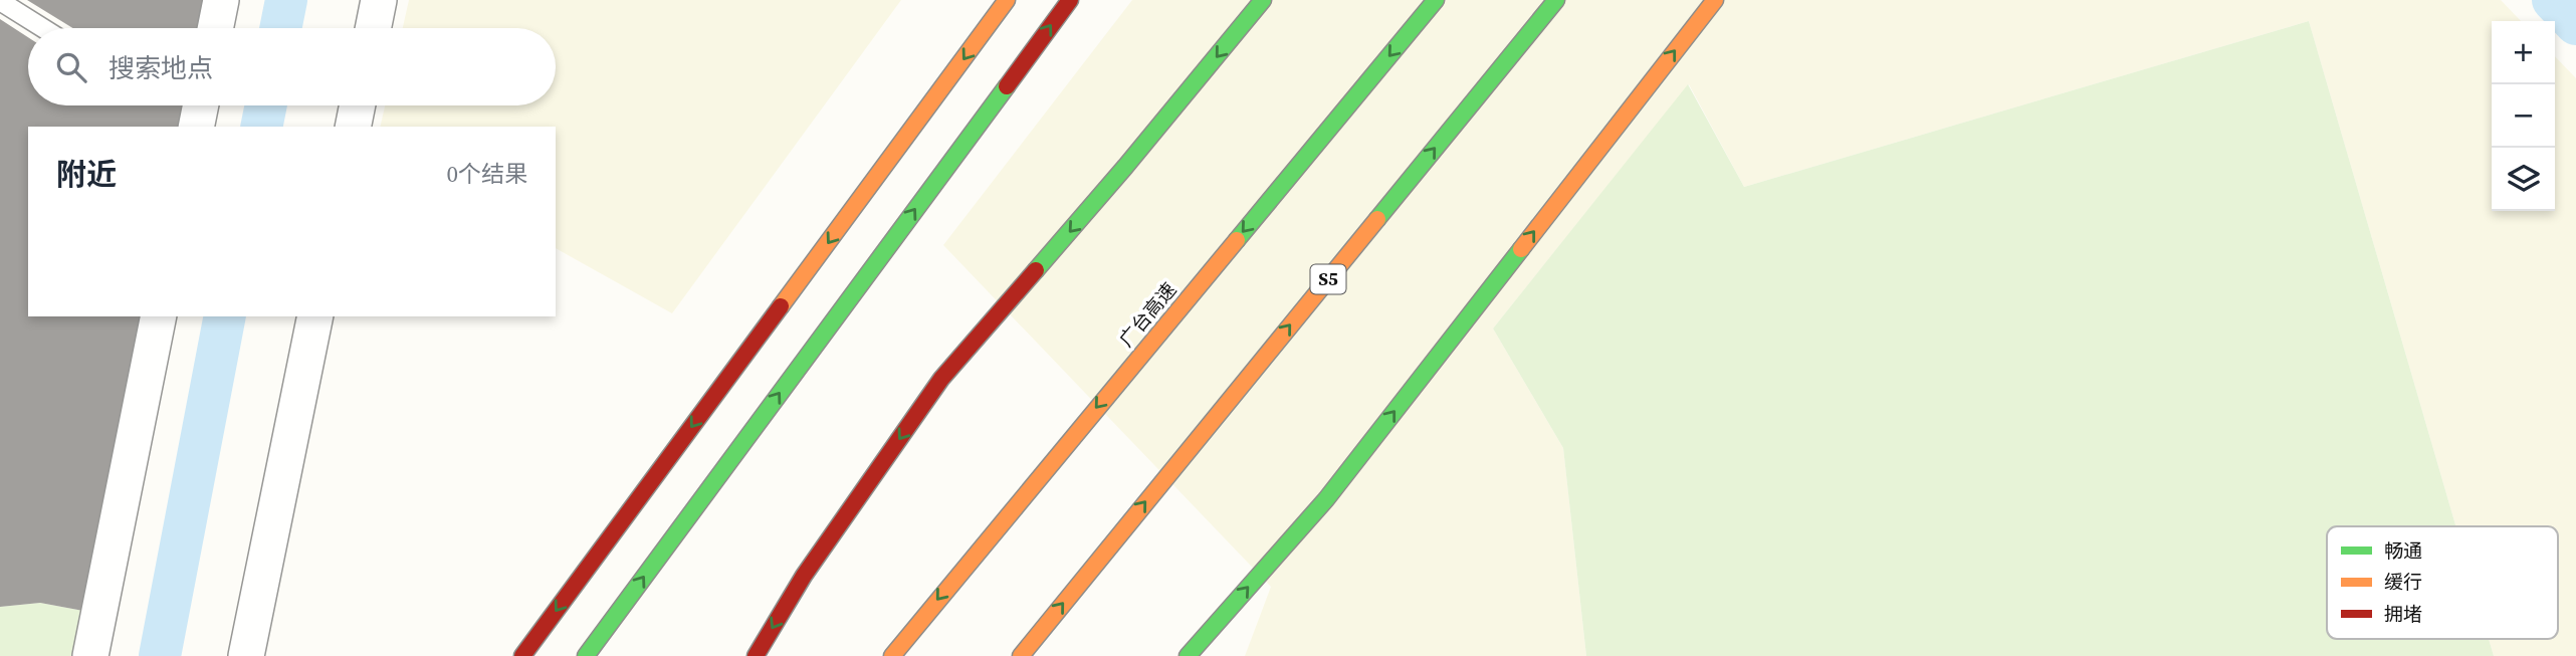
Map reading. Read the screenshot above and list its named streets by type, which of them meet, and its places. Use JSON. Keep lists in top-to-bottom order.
{
  "streets": {
    "main road": ["S5", "广台高速"]
  },
  "legend": ["畅通", "缓行", "拥堵"],
  "page": {
    "map_buttons": ["+", "−"],
    "search": "搜索地点",
    "heading": ["附近", "0个结果"]
  }
}
